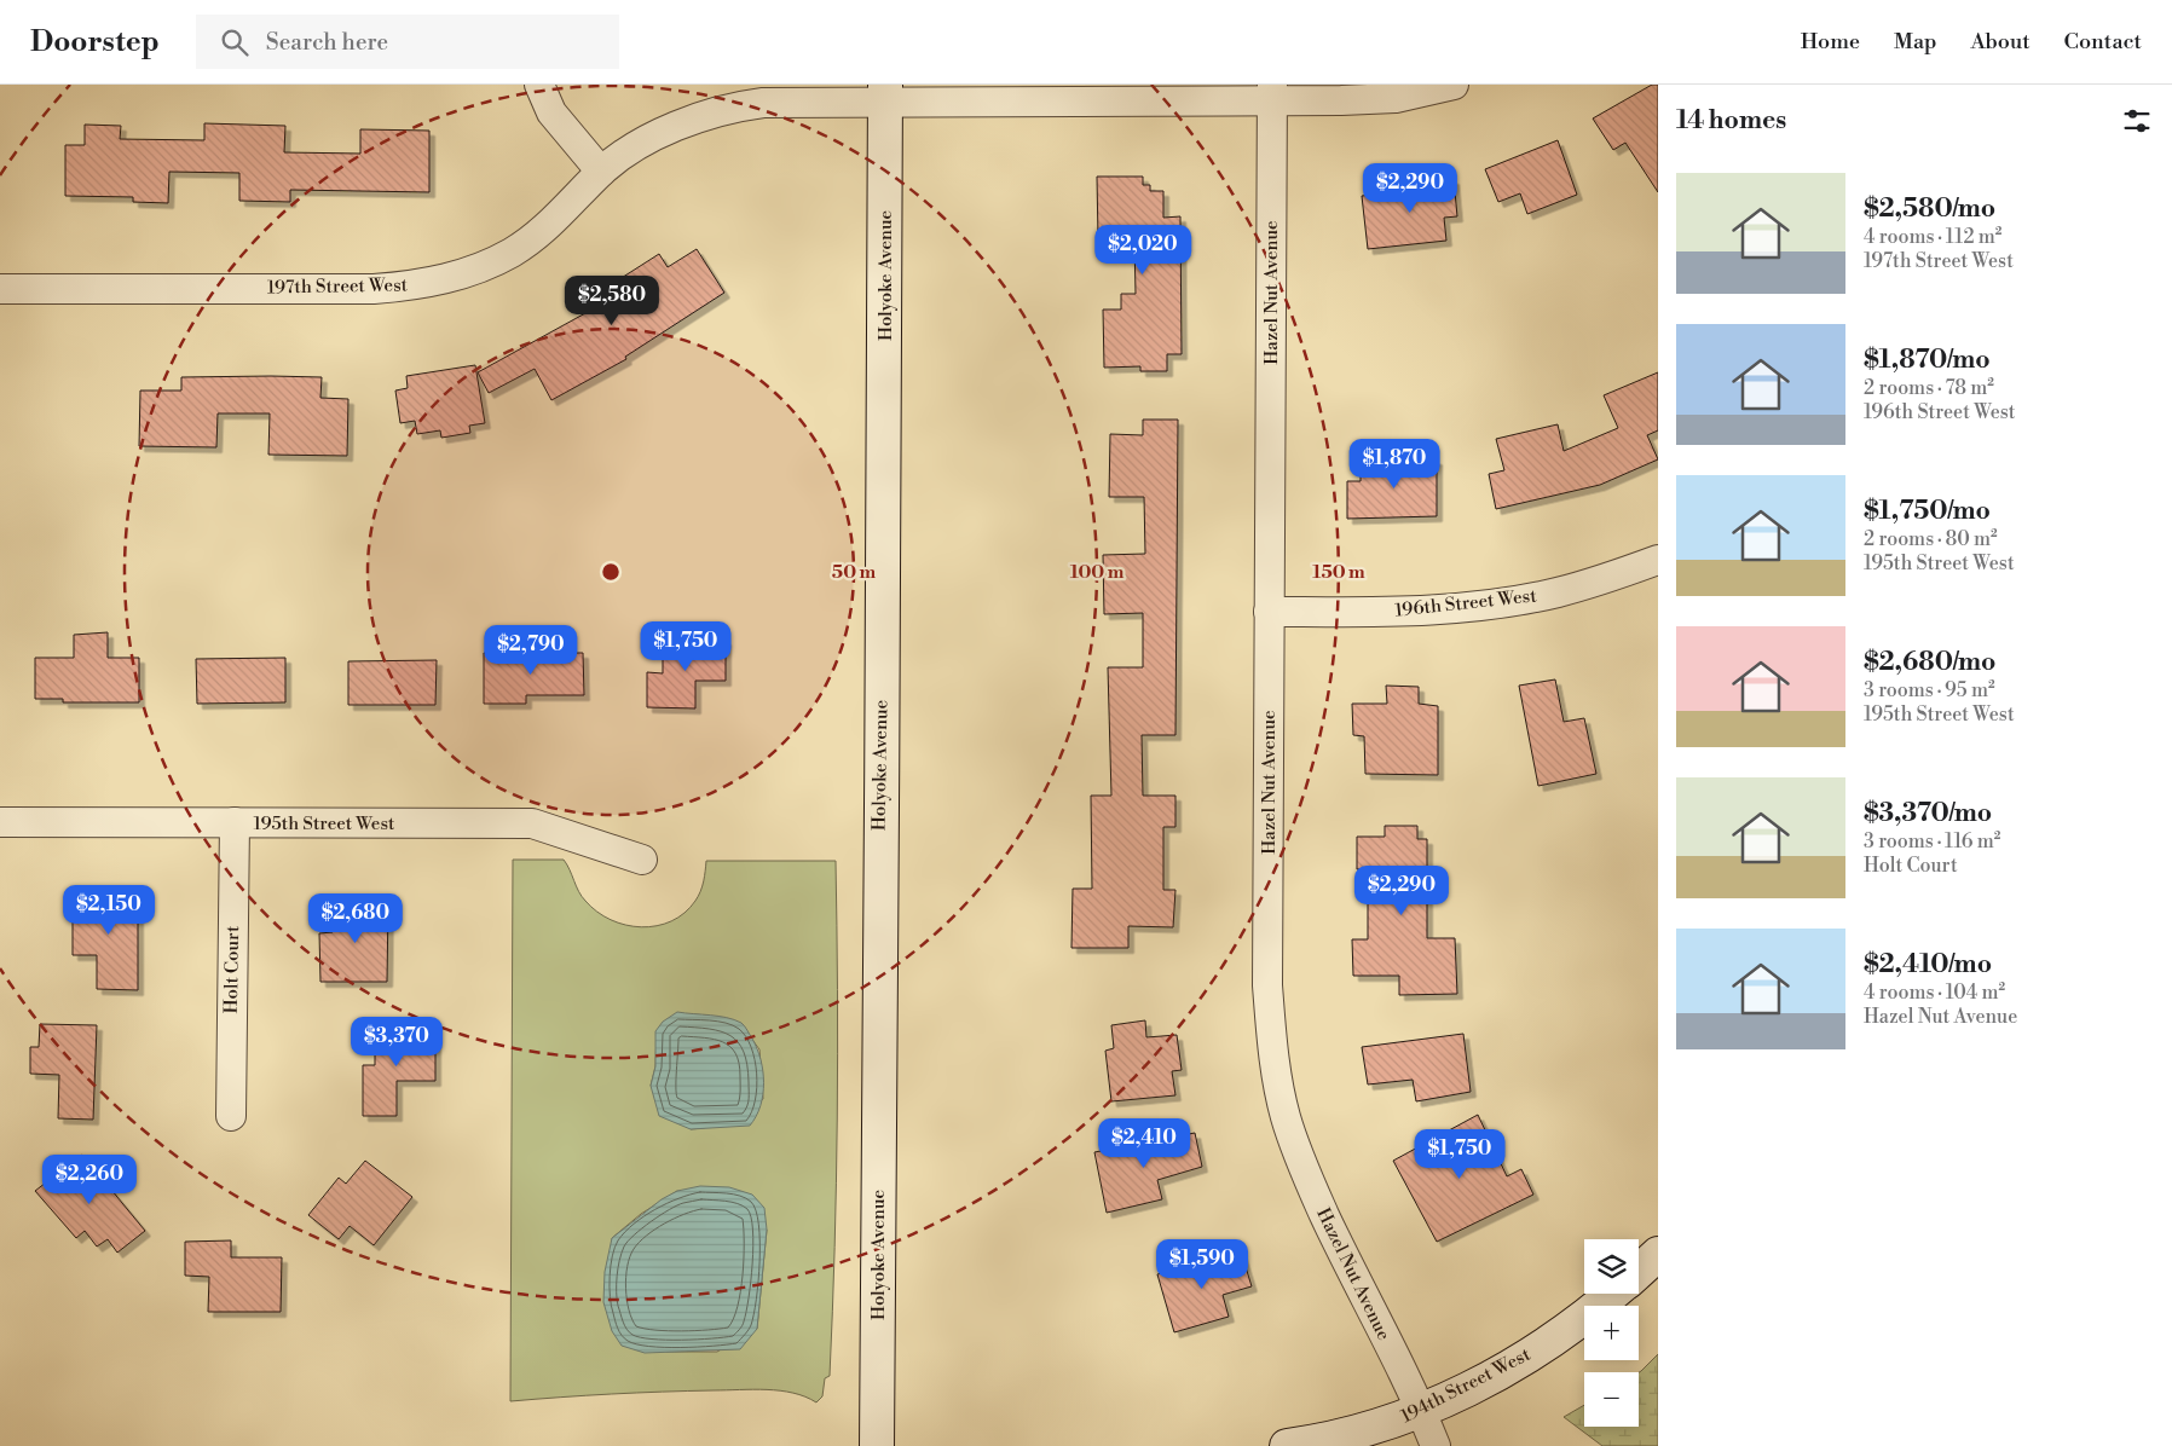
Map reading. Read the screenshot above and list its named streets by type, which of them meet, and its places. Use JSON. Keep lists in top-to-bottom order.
{
  "streets": {
    "street": [
      "Holyoke Avenue",
      "197th Street West",
      "Hazel Nut Avenue",
      "196th Street West",
      "195th Street West",
      "Holt Court",
      "194th Street West"
    ]
  },
  "crossings": [
    ["Holyoke Avenue", "197th Street West"],
    ["197th Street West", "Hazel Nut Avenue"],
    ["Hazel Nut Avenue", "196th Street West"],
    ["Hazel Nut Avenue", "194th Street West"],
    ["195th Street West", "Holt Court"]
  ],
  "page": {
    "header": "Doorstep",
    "search": "Search here",
    "nav": [
      "Home",
      "Map",
      "About",
      "Contact"
    ],
    "heading": "14 homes",
    "list": [
      {
        "name": "$2,580/mo",
        "note": "4 rooms · 112 m² · 197th Street West"
      },
      {
        "name": "$1,870/mo",
        "note": "2 rooms · 78 m² · 196th Street West"
      },
      {
        "name": "$1,750/mo",
        "note": "2 rooms · 80 m² · 195th Street West"
      },
      {
        "name": "$2,680/mo",
        "note": "3 rooms · 95 m² · 195th Street West"
      },
      {
        "name": "$3,370/mo",
        "note": "3 rooms · 116 m² · Holt Court"
      },
      {
        "name": "$2,410/mo",
        "note": "4 rooms · 104 m² · Hazel Nut Avenue"
      }
    ],
    "price": [
      "$2,290",
      "$2,020",
      "$2,580",
      "$1,870",
      "$1,750",
      "$2,790",
      "$2,290",
      "$2,150",
      "$2,680",
      "$3,370",
      "$2,410",
      "$1,750",
      "$2,260",
      "$1,590"
    ],
    "map_buttons": ["+", "−"]
  },
  "rings": ["50 m", "100 m", "150 m"]
}
